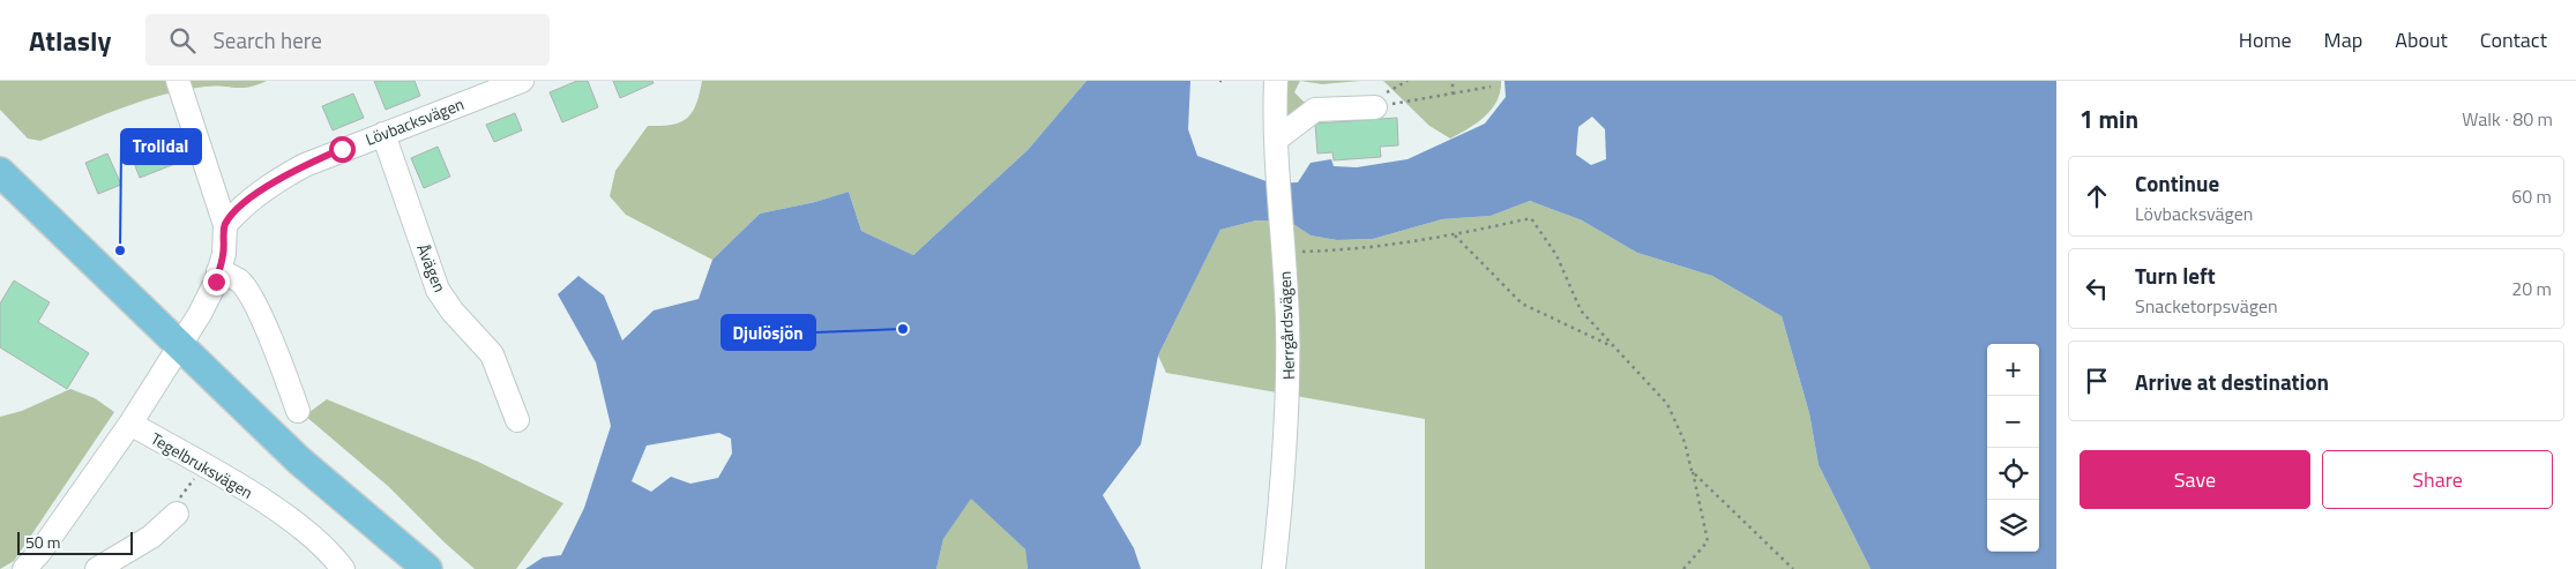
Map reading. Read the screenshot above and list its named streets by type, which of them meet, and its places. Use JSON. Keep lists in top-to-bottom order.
{
  "streets": {
    "street": [
      "Lövbacksvägen",
      "Åvägen",
      "Herrgårdsvägen",
      "Tegelbruksvägen"
    ]
  },
  "crossings": [
    ["Lövbacksvägen", "Åvägen"]
  ],
  "places": ["Trolldal", "Djulösjön"],
  "scale_bar": "50 m",
  "page": {
    "header": "Atlasly",
    "search": "Search here",
    "nav": [
      "Home",
      "Map",
      "About",
      "Contact"
    ],
    "heading": ["1 min", "Walk · 80 m"],
    "list": [
      ["Continue", "Lövbacksvägen", "60 m"],
      ["Turn left", "Snacketorpsvägen", "20 m"],
      "Arrive at destination"
    ],
    "map_buttons": ["+", "−"],
    "buttons": ["Save", "Share"],
    "scale": "50 m"
  }
}
